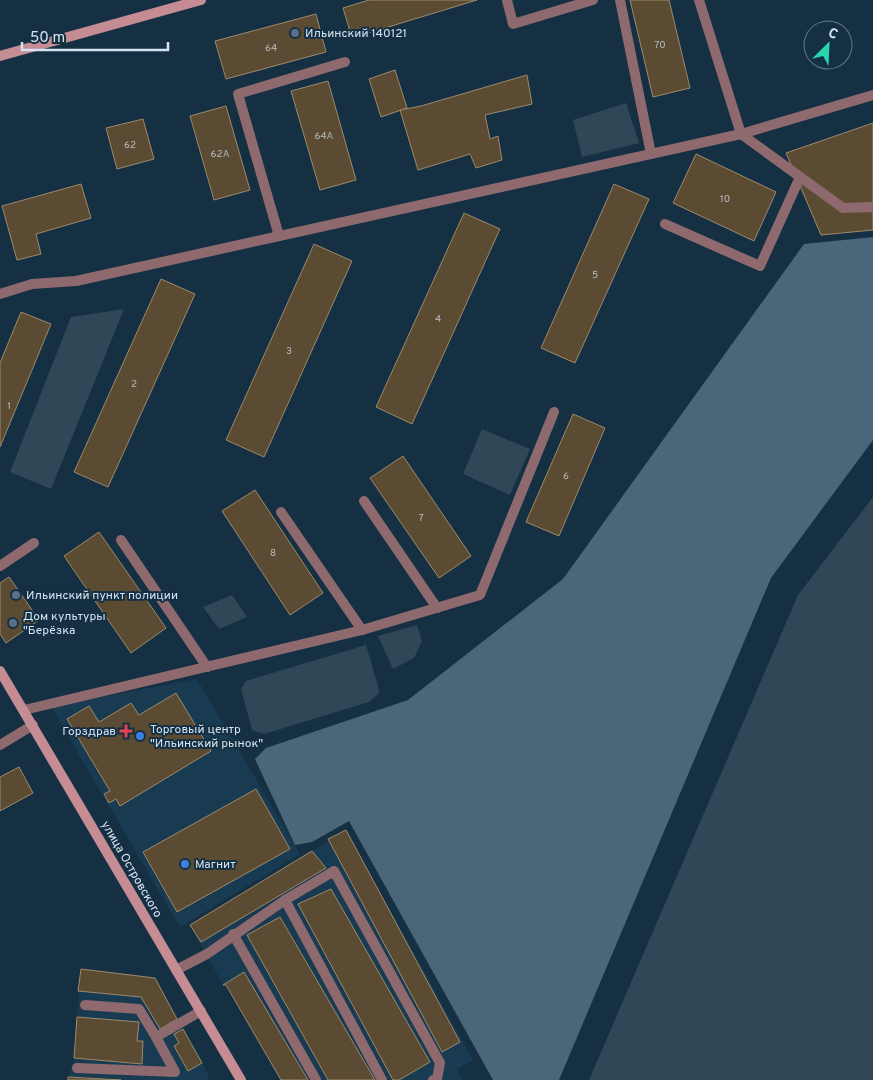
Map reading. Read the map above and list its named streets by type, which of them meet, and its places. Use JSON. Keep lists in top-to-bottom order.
{
  "streets": {
    "main road": ["улица Островского"]
  },
  "places": {
    "other": [
      "Ильинский 140121",
      "Ильинский пункт полиции",
      "Дом культуры \"Берёзка",
      "Торговый центр \"Ильинский рынок\"",
      "Магнит"
    ],
    "health": ["Горздрав"]
  },
  "house_numbers": [
    "70",
    "64",
    "64А",
    "62",
    "62А",
    "10",
    "5",
    "4",
    "3",
    "2",
    "1",
    "6",
    "7",
    "8"
  ],
  "scale_bar": "50 m",
  "north": "top right"
}
